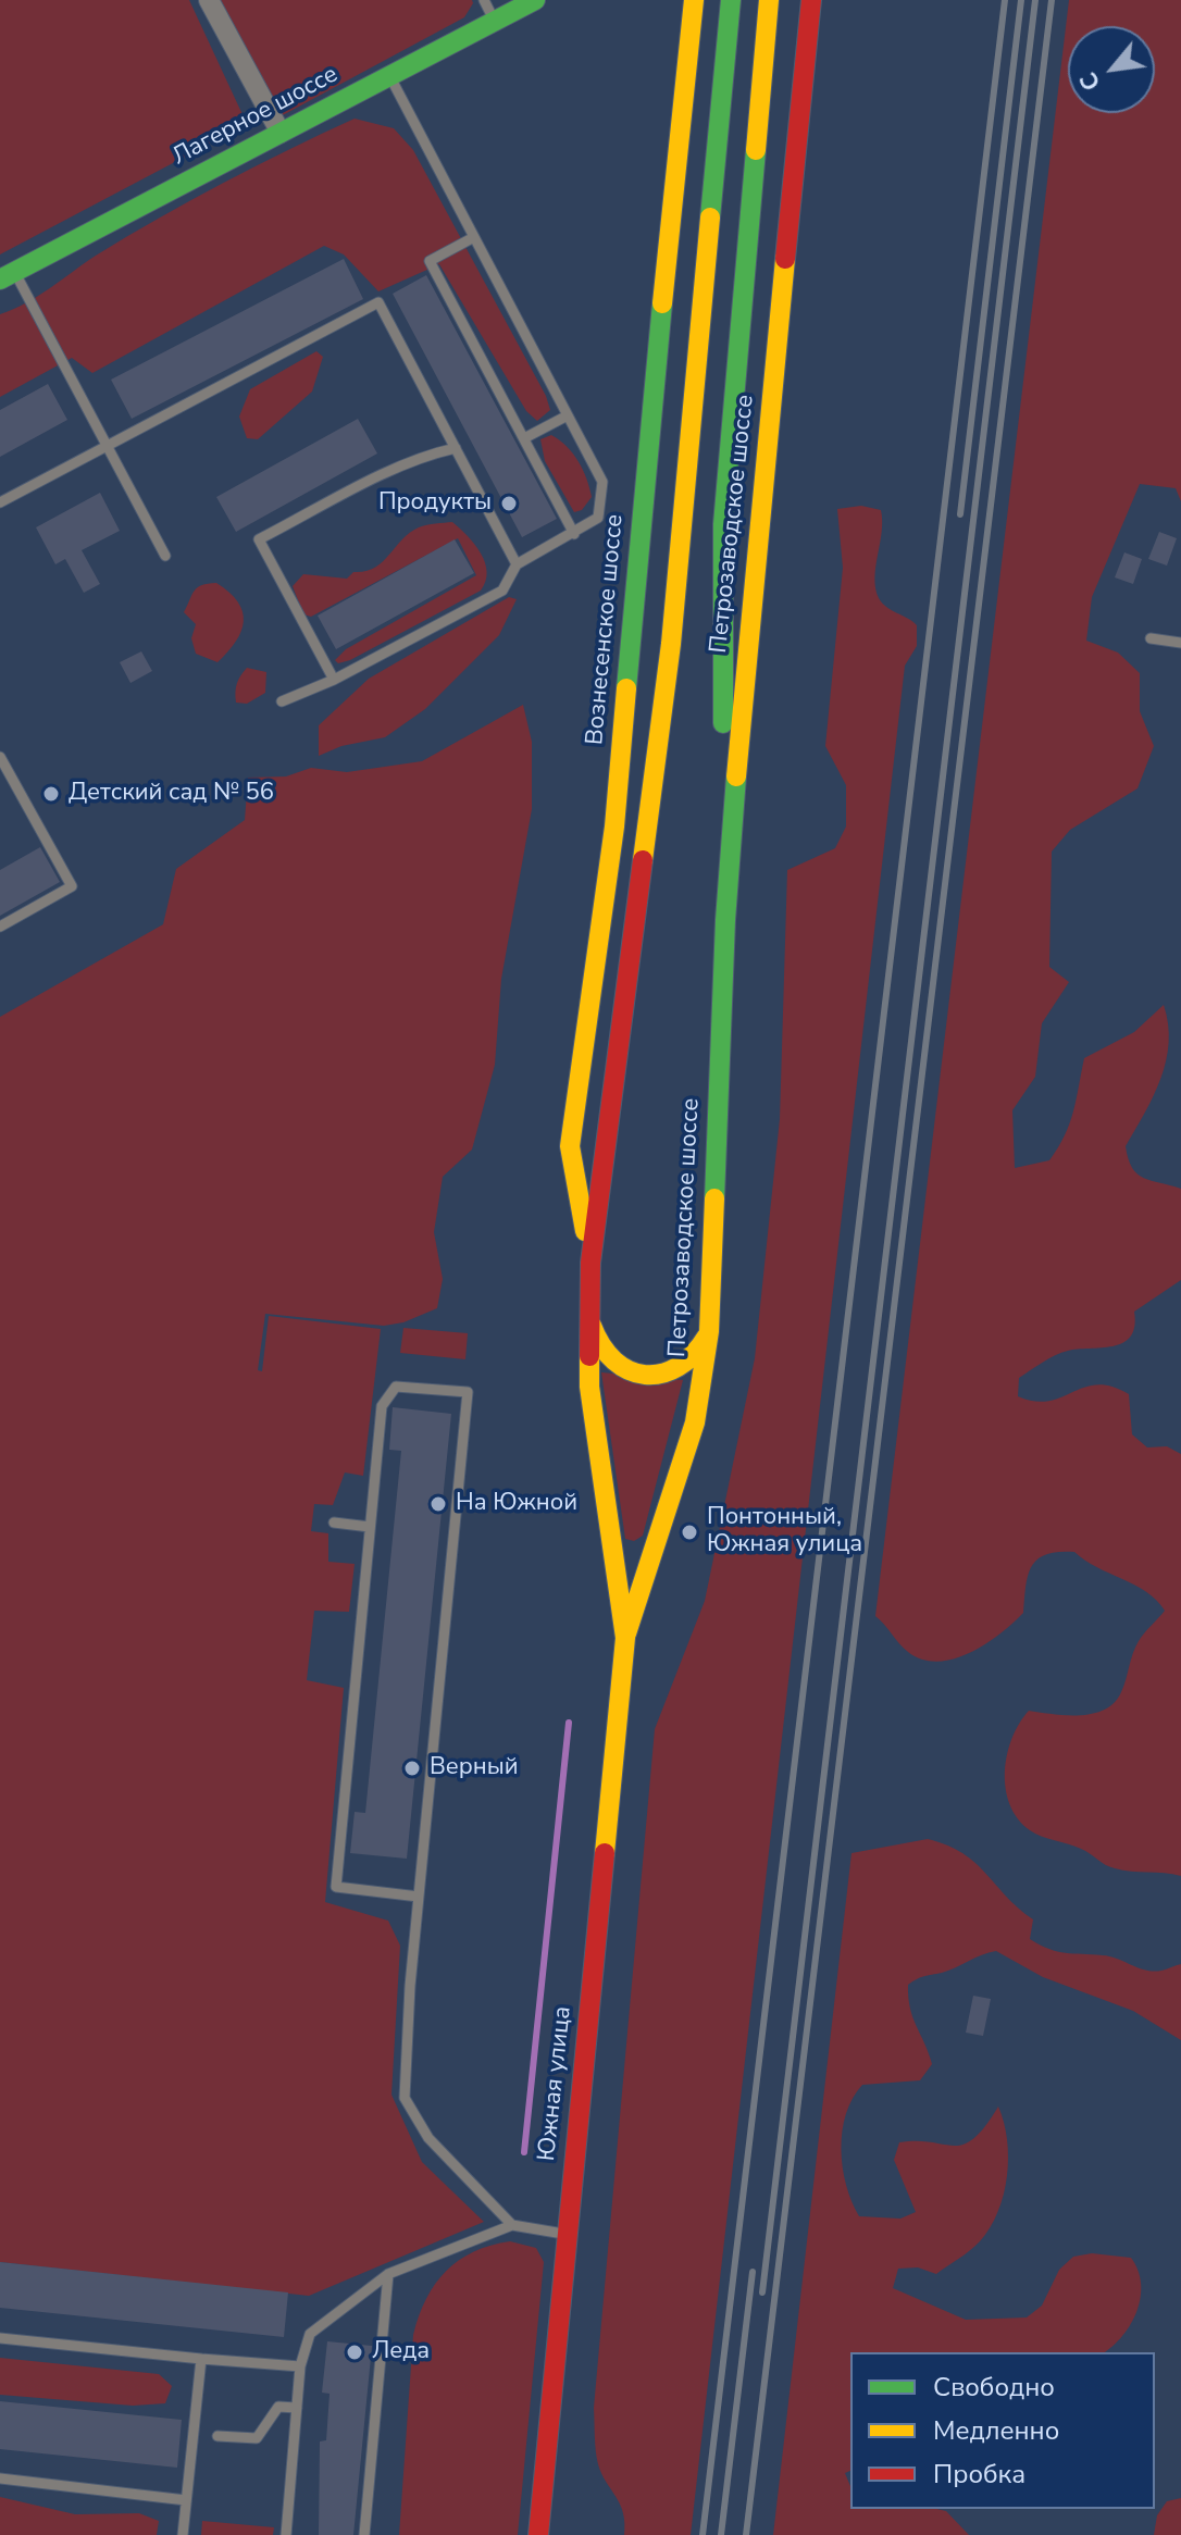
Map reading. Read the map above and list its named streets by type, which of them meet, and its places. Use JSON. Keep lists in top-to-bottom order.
{
  "streets": {
    "main road": [
      "Лагерное шоссе",
      "Петрозаводское шоссе",
      "Вознесенское шоссе",
      "Южная улица"
    ]
  },
  "crossings": [
    ["Петрозаводское шоссе", "Вознесенское шоссе"],
    ["Петрозаводское шоссе", "Южная улица"]
  ],
  "places": [
    "Продукты",
    "Детский сад № 56",
    "На Южной",
    "Понтонный, Южная улица",
    "Верный",
    "Леда"
  ],
  "legend": ["Свободно", "Медленно", "Пробка"],
  "north": "bottom left"
}
